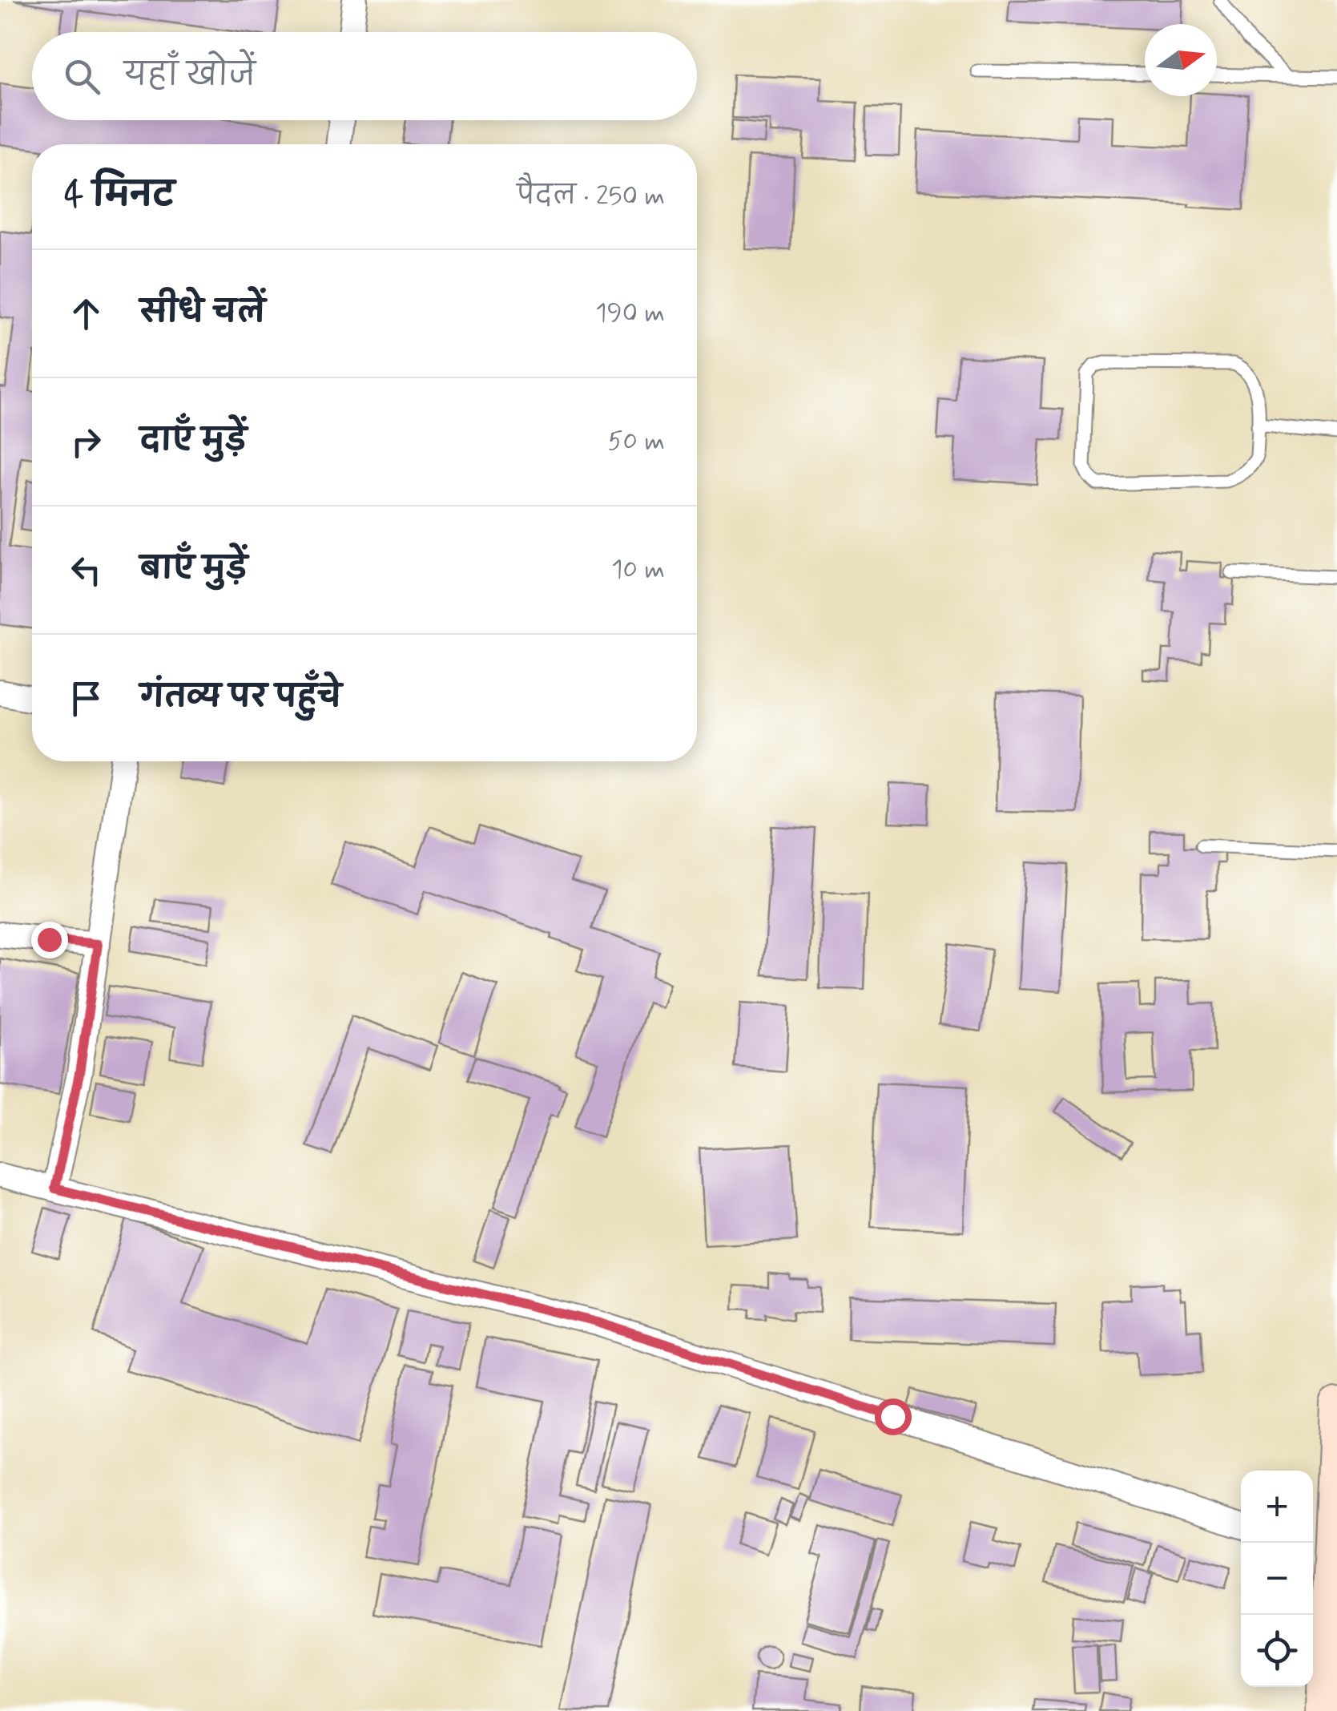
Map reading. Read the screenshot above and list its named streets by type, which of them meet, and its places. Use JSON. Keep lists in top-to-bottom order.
{
  "north": "right",
  "page": {
    "search": "यहाँ खोजें",
    "heading": ["4 मिनट", "पैदल · 250 m"],
    "list": [
      ["सीधे चलें", "190 m"],
      ["दाएँ मुड़ें", "50 m"],
      ["बाएँ मुड़ें", "10 m"],
      "गंतव्य पर पहुँचे"
    ],
    "map_buttons": ["+", "−"]
  }
}
